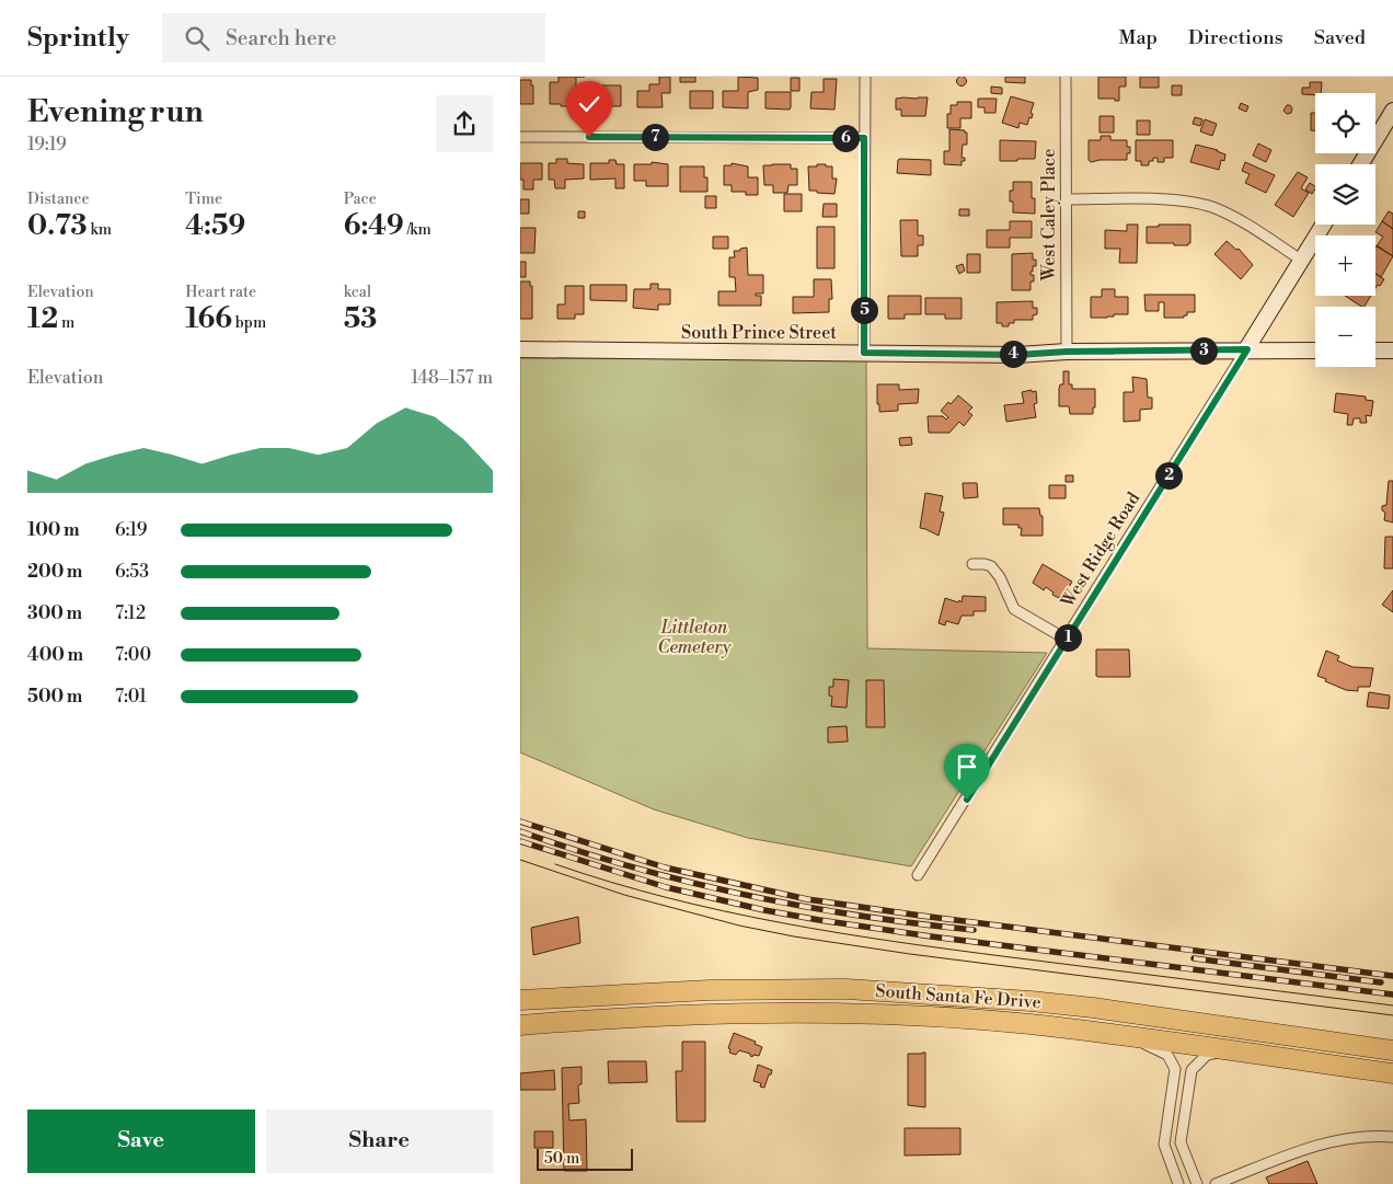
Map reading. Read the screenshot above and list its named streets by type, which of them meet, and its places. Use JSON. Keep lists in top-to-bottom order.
{
  "streets": {
    "highway": ["South Santa Fe Drive"],
    "street": ["West Caley Place", "South Prince Street", "West Ridge Road"]
  },
  "crossings": [
    ["West Caley Place", "South Prince Street"],
    ["South Prince Street", "West Ridge Road"]
  ],
  "parks": ["Littleton Cemetery"],
  "scale_bar": "50 m",
  "page": {
    "header": "Sprintly",
    "search": "Search here",
    "nav": ["Map", "Directions", "Saved"],
    "heading": ["Evening run", "19:19"],
    "map_buttons": ["+", "−"],
    "pins": [
      "7",
      "6",
      "5",
      "3",
      "4",
      "2",
      "1"
    ],
    "stats": [
      ["Distance", "0.73 km"],
      ["Time", "4:59"],
      ["Pace", "6:49 /km"],
      ["Elevation", "12 m"],
      ["Heart rate", "166 bpm"],
      ["kcal", "53"]
    ],
    "chart": ["Elevation", "148–157 m"],
    "list": [
      {
        "name": "100 m",
        "note": "6:19"
      },
      {
        "name": "200 m",
        "note": "6:53"
      },
      {
        "name": "300 m",
        "note": "7:12"
      },
      {
        "name": "400 m",
        "note": "7:00"
      },
      {
        "name": "500 m",
        "note": "7:01"
      }
    ],
    "buttons": ["Save", "Share"],
    "scale": "50 m"
  }
}
